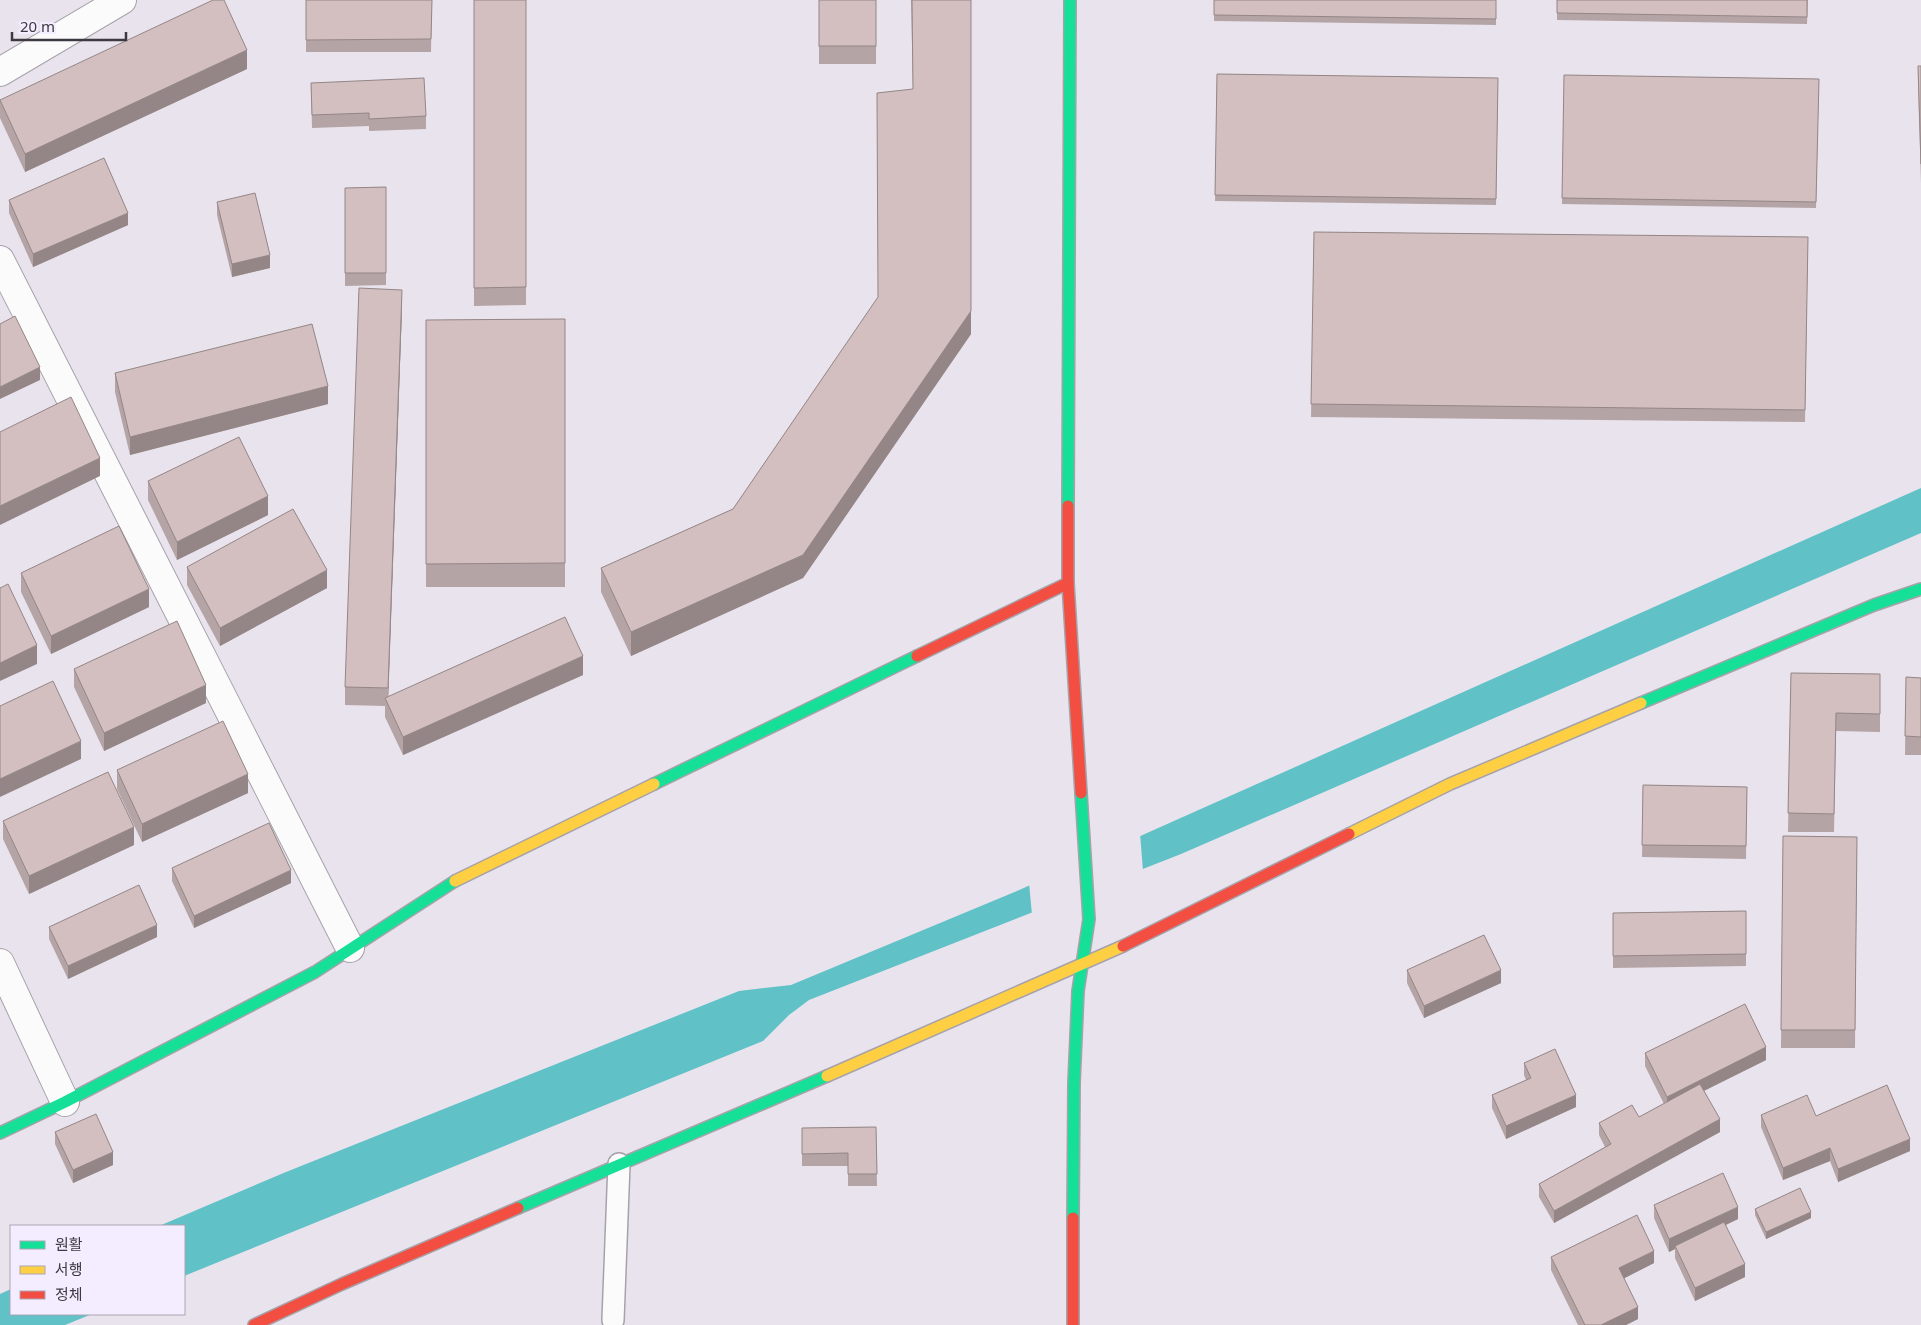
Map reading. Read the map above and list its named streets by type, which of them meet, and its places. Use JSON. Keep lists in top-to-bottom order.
{
  "legend": ["원활", "서행", "정체"],
  "scale_bar": "20 m"
}
